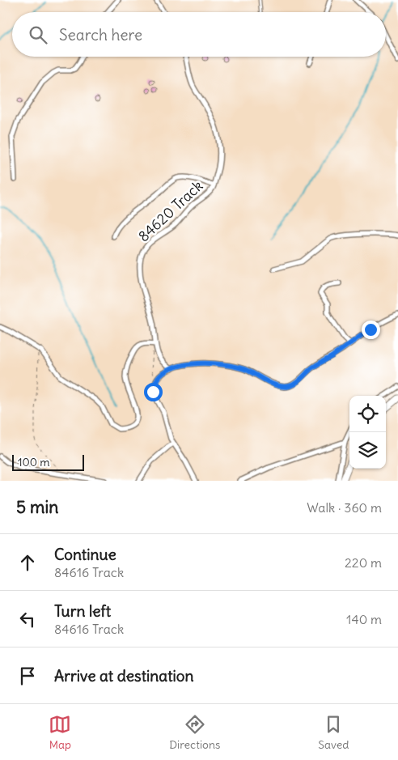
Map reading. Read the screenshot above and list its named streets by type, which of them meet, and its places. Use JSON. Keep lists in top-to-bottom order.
{
  "streets": {
    "street": ["84620 Track"]
  },
  "scale_bar": "100 m",
  "page": {
    "search": "Search here",
    "scale": "100 m",
    "heading": ["5 min", "Walk · 360 m"],
    "list": [
      ["Continue", "84616 Track", "220 m"],
      ["Turn left", "84616 Track", "140 m"],
      "Arrive at destination"
    ],
    "nav": ["Map", "Directions", "Saved"]
  }
}
